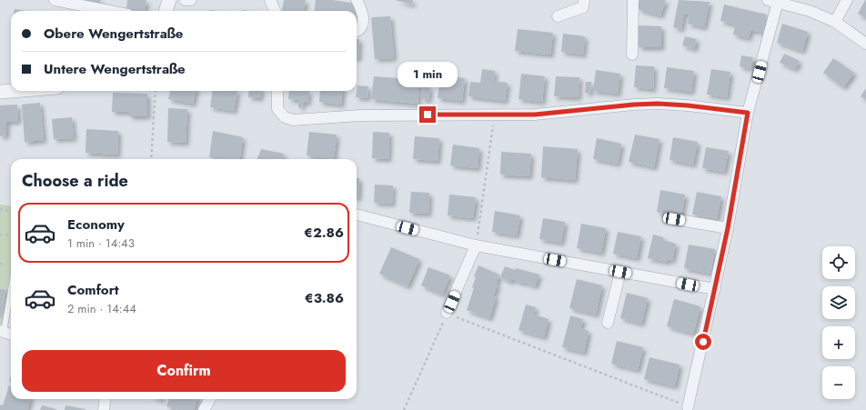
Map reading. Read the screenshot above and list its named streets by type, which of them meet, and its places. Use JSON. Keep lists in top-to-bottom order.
{
  "page": {
    "banner": ["Obere Wengertstraße", "Untere Wengertstraße"],
    "bubble": "1 min",
    "heading": "Choose a ride",
    "list": [
      {
        "name": "Economy",
        "note": "1 min · 14:43",
        "value": "€2.86"
      },
      {
        "name": "Comfort",
        "note": "2 min · 14:44",
        "value": "€3.86"
      }
    ],
    "map_buttons": ["+", "−"],
    "buttons": "Confirm"
  }
}
